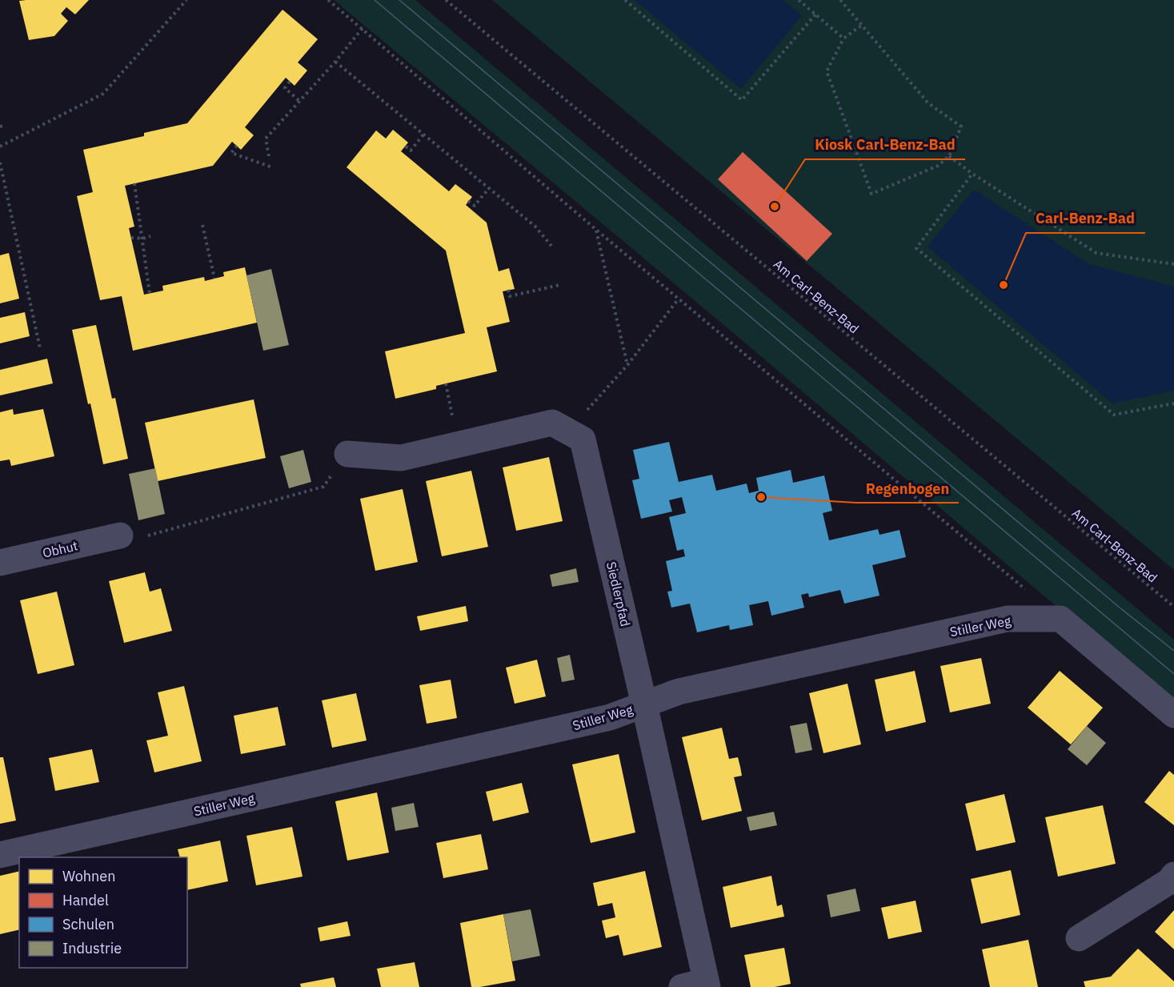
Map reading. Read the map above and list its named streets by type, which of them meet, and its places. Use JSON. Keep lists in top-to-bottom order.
{
  "streets": {
    "street": ["Obhut", "Siedlerpfad", "Stiller Weg"],
    "path": ["Am Carl-Benz-Bad"]
  },
  "crossings": [
    ["Siedlerpfad", "Stiller Weg"]
  ],
  "places": ["Kiosk Carl-Benz-Bad", "Carl-Benz-Bad", "Regenbogen"],
  "legend": [
    "Wohnen",
    "Handel",
    "Schulen",
    "Industrie"
  ]
}
